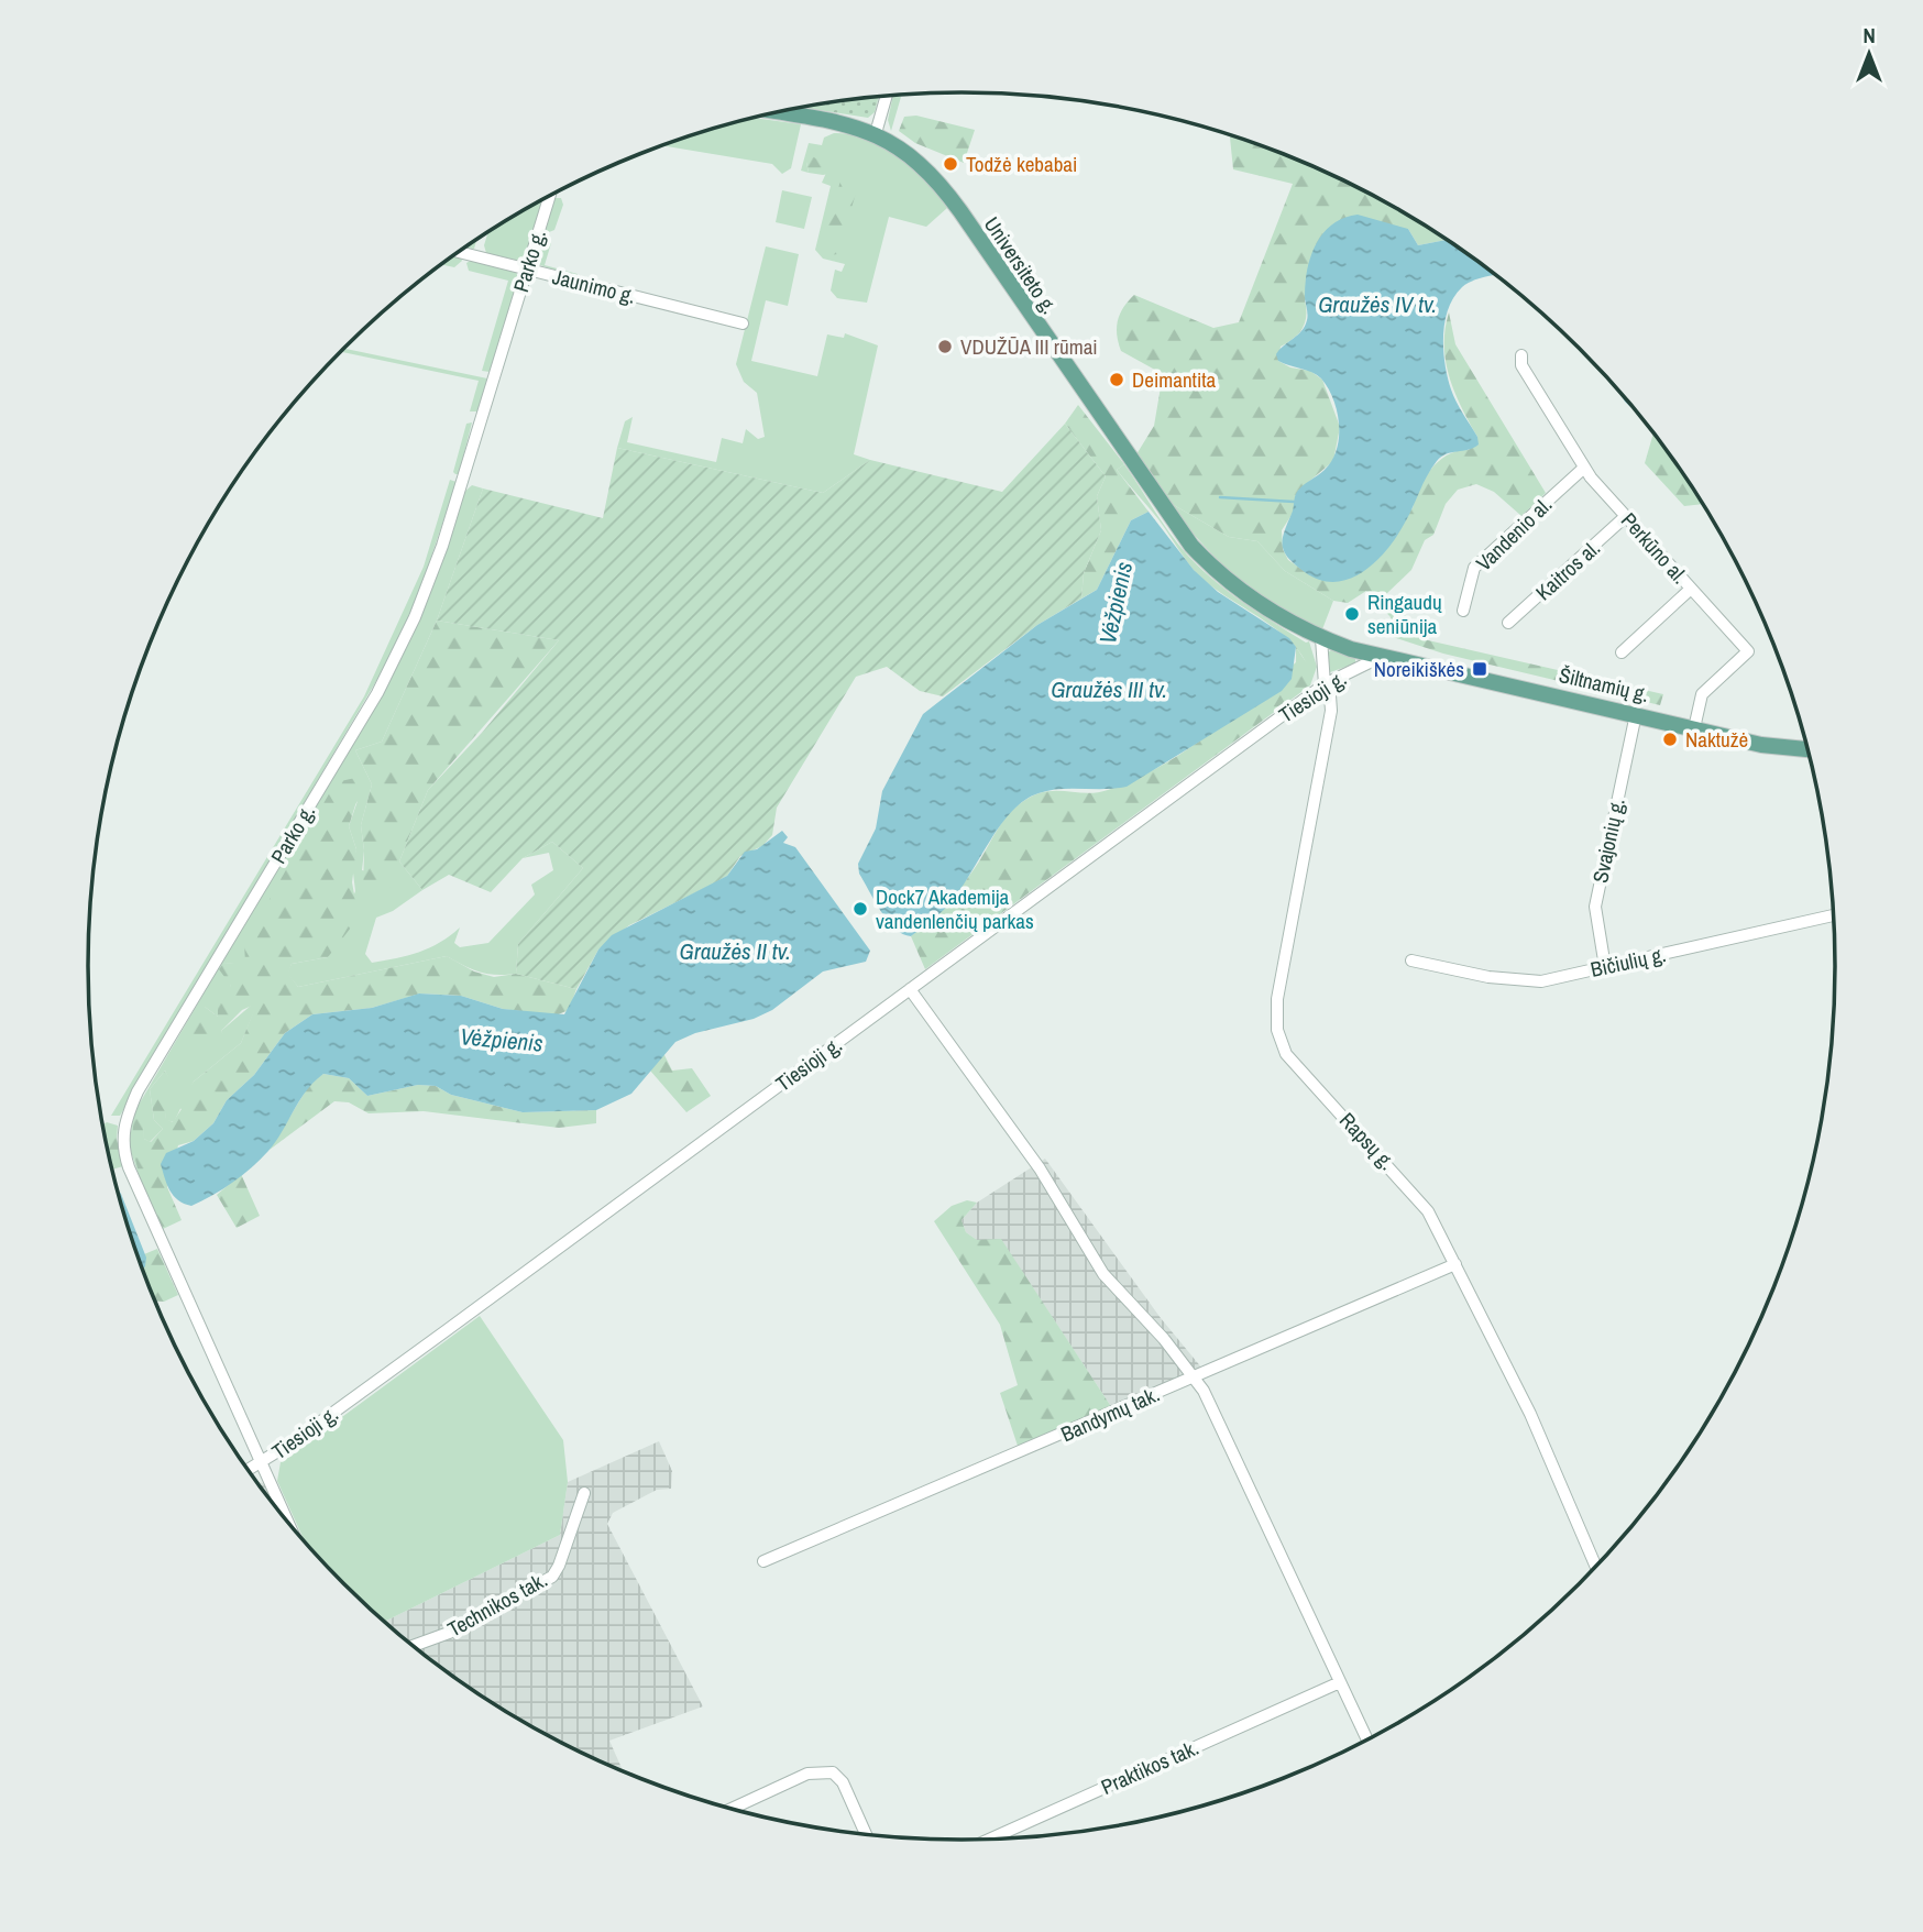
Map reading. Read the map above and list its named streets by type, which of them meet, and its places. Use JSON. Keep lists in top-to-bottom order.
{
  "streets": {
    "main road": ["Universiteto g.", "Šiltnamių g."],
    "street": [
      "Parko g.",
      "Jaunimo g.",
      "Vandenio al.",
      "Perkūno al.",
      "Kaitros al.",
      "Tiesioji g.",
      "Svajonių g.",
      "Bičiulių g.",
      "Rapsų g.",
      "Bandymų tak.",
      "Technikos tak.",
      "Praktikos tak."
    ]
  },
  "crossings": [
    ["Parko g.", "Jaunimo g."],
    ["Parko g.", "Tiesioji g."],
    ["Universiteto g.", "Šiltnamių g."],
    ["Universiteto g.", "Tiesioji g."],
    ["Universiteto g.", "Rapsų g."],
    ["Vandenio al.", "Perkūno al."],
    ["Perkūno al.", "Kaitros al."],
    ["Perkūno al.", "Šiltnamių g."],
    ["Šiltnamių g.", "Tiesioji g."],
    ["Šiltnamių g.", "Svajonių g."],
    ["Tiesioji g.", "Rapsų g."],
    ["Svajonių g.", "Bičiulių g."],
    ["Rapsų g.", "Bandymų tak."]
  ],
  "water": [
    "Graužės IV tv.",
    "Vėžpienis",
    "Graužės III tv.",
    "Graužės II tv."
  ],
  "places": {
    "other": [
      "Todžė kebabai",
      "VDUŽŪA III rūmai",
      "Deimantita",
      "Ringaudų seniūnija",
      "Naktužė",
      "Dock7 Akademija vandenlenčių parkas"
    ],
    "transit": ["Noreikiškės"]
  },
  "north": "top"
}
